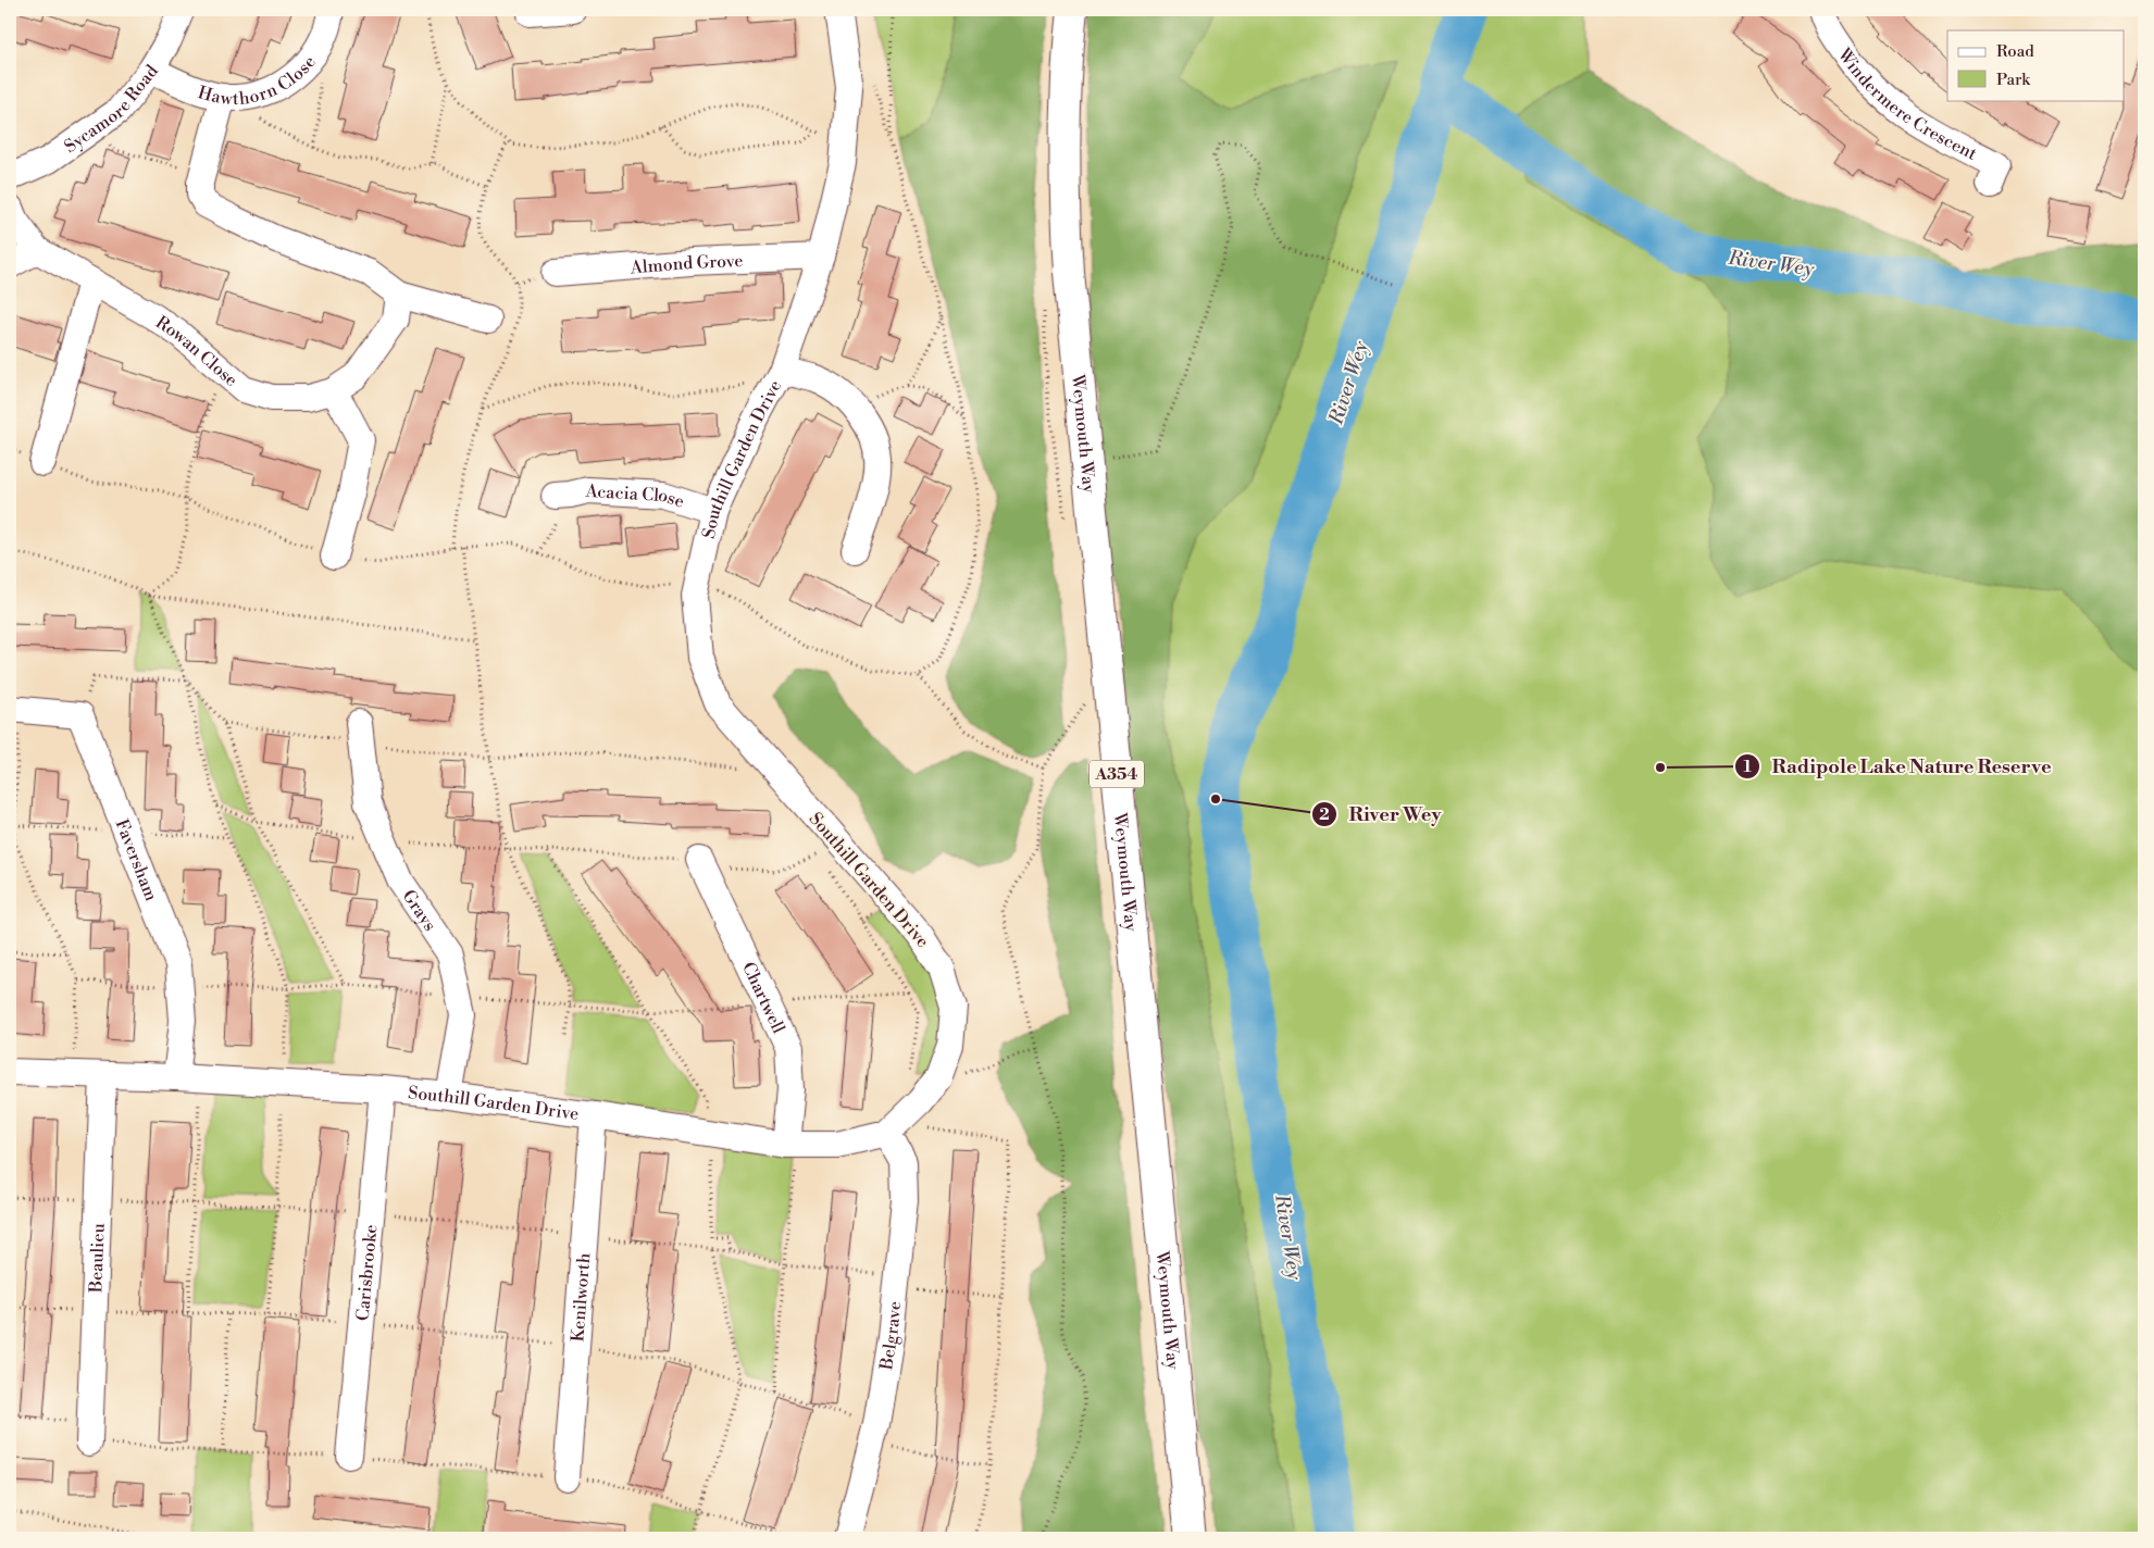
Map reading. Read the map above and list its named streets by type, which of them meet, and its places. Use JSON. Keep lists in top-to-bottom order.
{
  "streets": {
    "highway": ["Weymouth Way", "A354"],
    "street": [
      "Hawthorn Close",
      "Windermere Crescent",
      "Sycamore Road",
      "Almond Grove",
      "Rowan Close",
      "Southill Garden Drive",
      "Acacia Close",
      "Faversham",
      "Grays",
      "Chartwell",
      "Beaulieu",
      "Carisbrooke",
      "Kenilworth",
      "Belgrave"
    ]
  },
  "crossings": [
    ["Hawthorn Close", "Sycamore Road"],
    ["Almond Grove", "Southill Garden Drive"],
    ["Southill Garden Drive", "Acacia Close"],
    ["Southill Garden Drive", "Faversham"],
    ["Southill Garden Drive", "Grays"],
    ["Southill Garden Drive", "Chartwell"],
    ["Southill Garden Drive", "Beaulieu"],
    ["Southill Garden Drive", "Carisbrooke"],
    ["Southill Garden Drive", "Kenilworth"],
    ["Southill Garden Drive", "Belgrave"]
  ],
  "water": ["River Wey"],
  "places": ["Radipole Lake Nature Reserve", "River Wey"],
  "legend": ["Road", "Park"]
}
